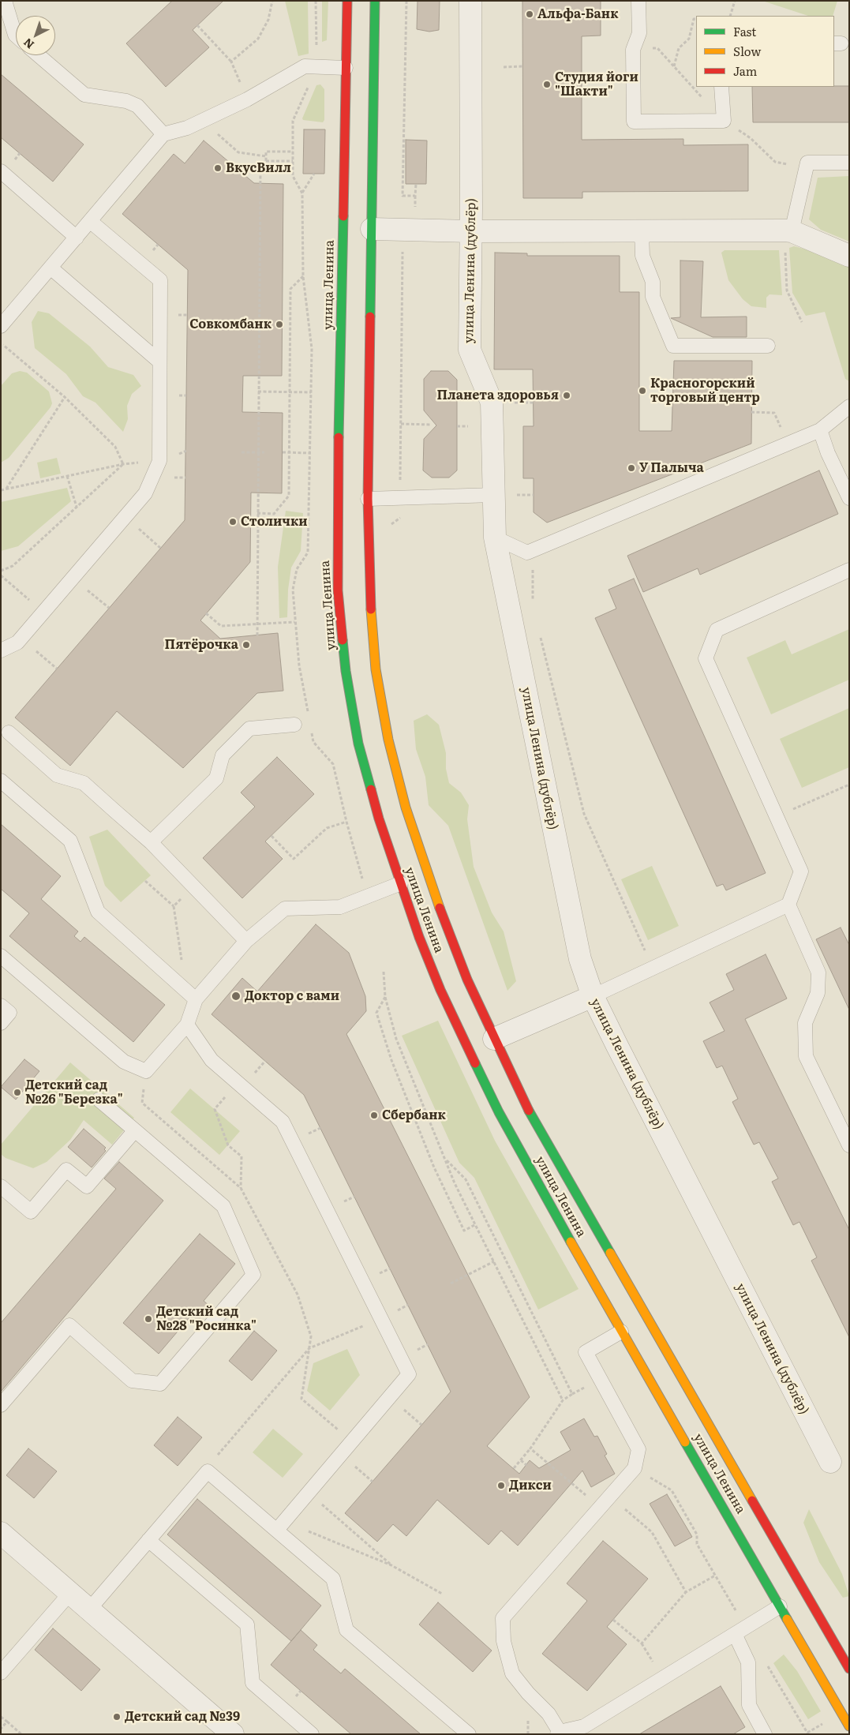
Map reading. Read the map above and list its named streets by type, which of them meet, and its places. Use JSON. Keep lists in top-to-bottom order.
{
  "streets": {
    "main road": ["улица Ленина"],
    "street": ["улица Ленина (дублёр)"]
  },
  "places": [
    "Альфа-Банк",
    "Студия йоги \"Шакти\"",
    "ВкусВилл",
    "Совкомбанк",
    "Красногорский торговый центр",
    "Планета здоровья",
    "У Палыча",
    "Столички",
    "Пятёрочка",
    "Доктор с вами",
    "Детский сад №26 \"Березка\"",
    "Сбербанк",
    "Детский сад №28 \"Росинка\"",
    "Дикси",
    "Детский сад №39"
  ],
  "legend": ["Fast", "Slow", "Jam"],
  "north": "bottom left"
}
